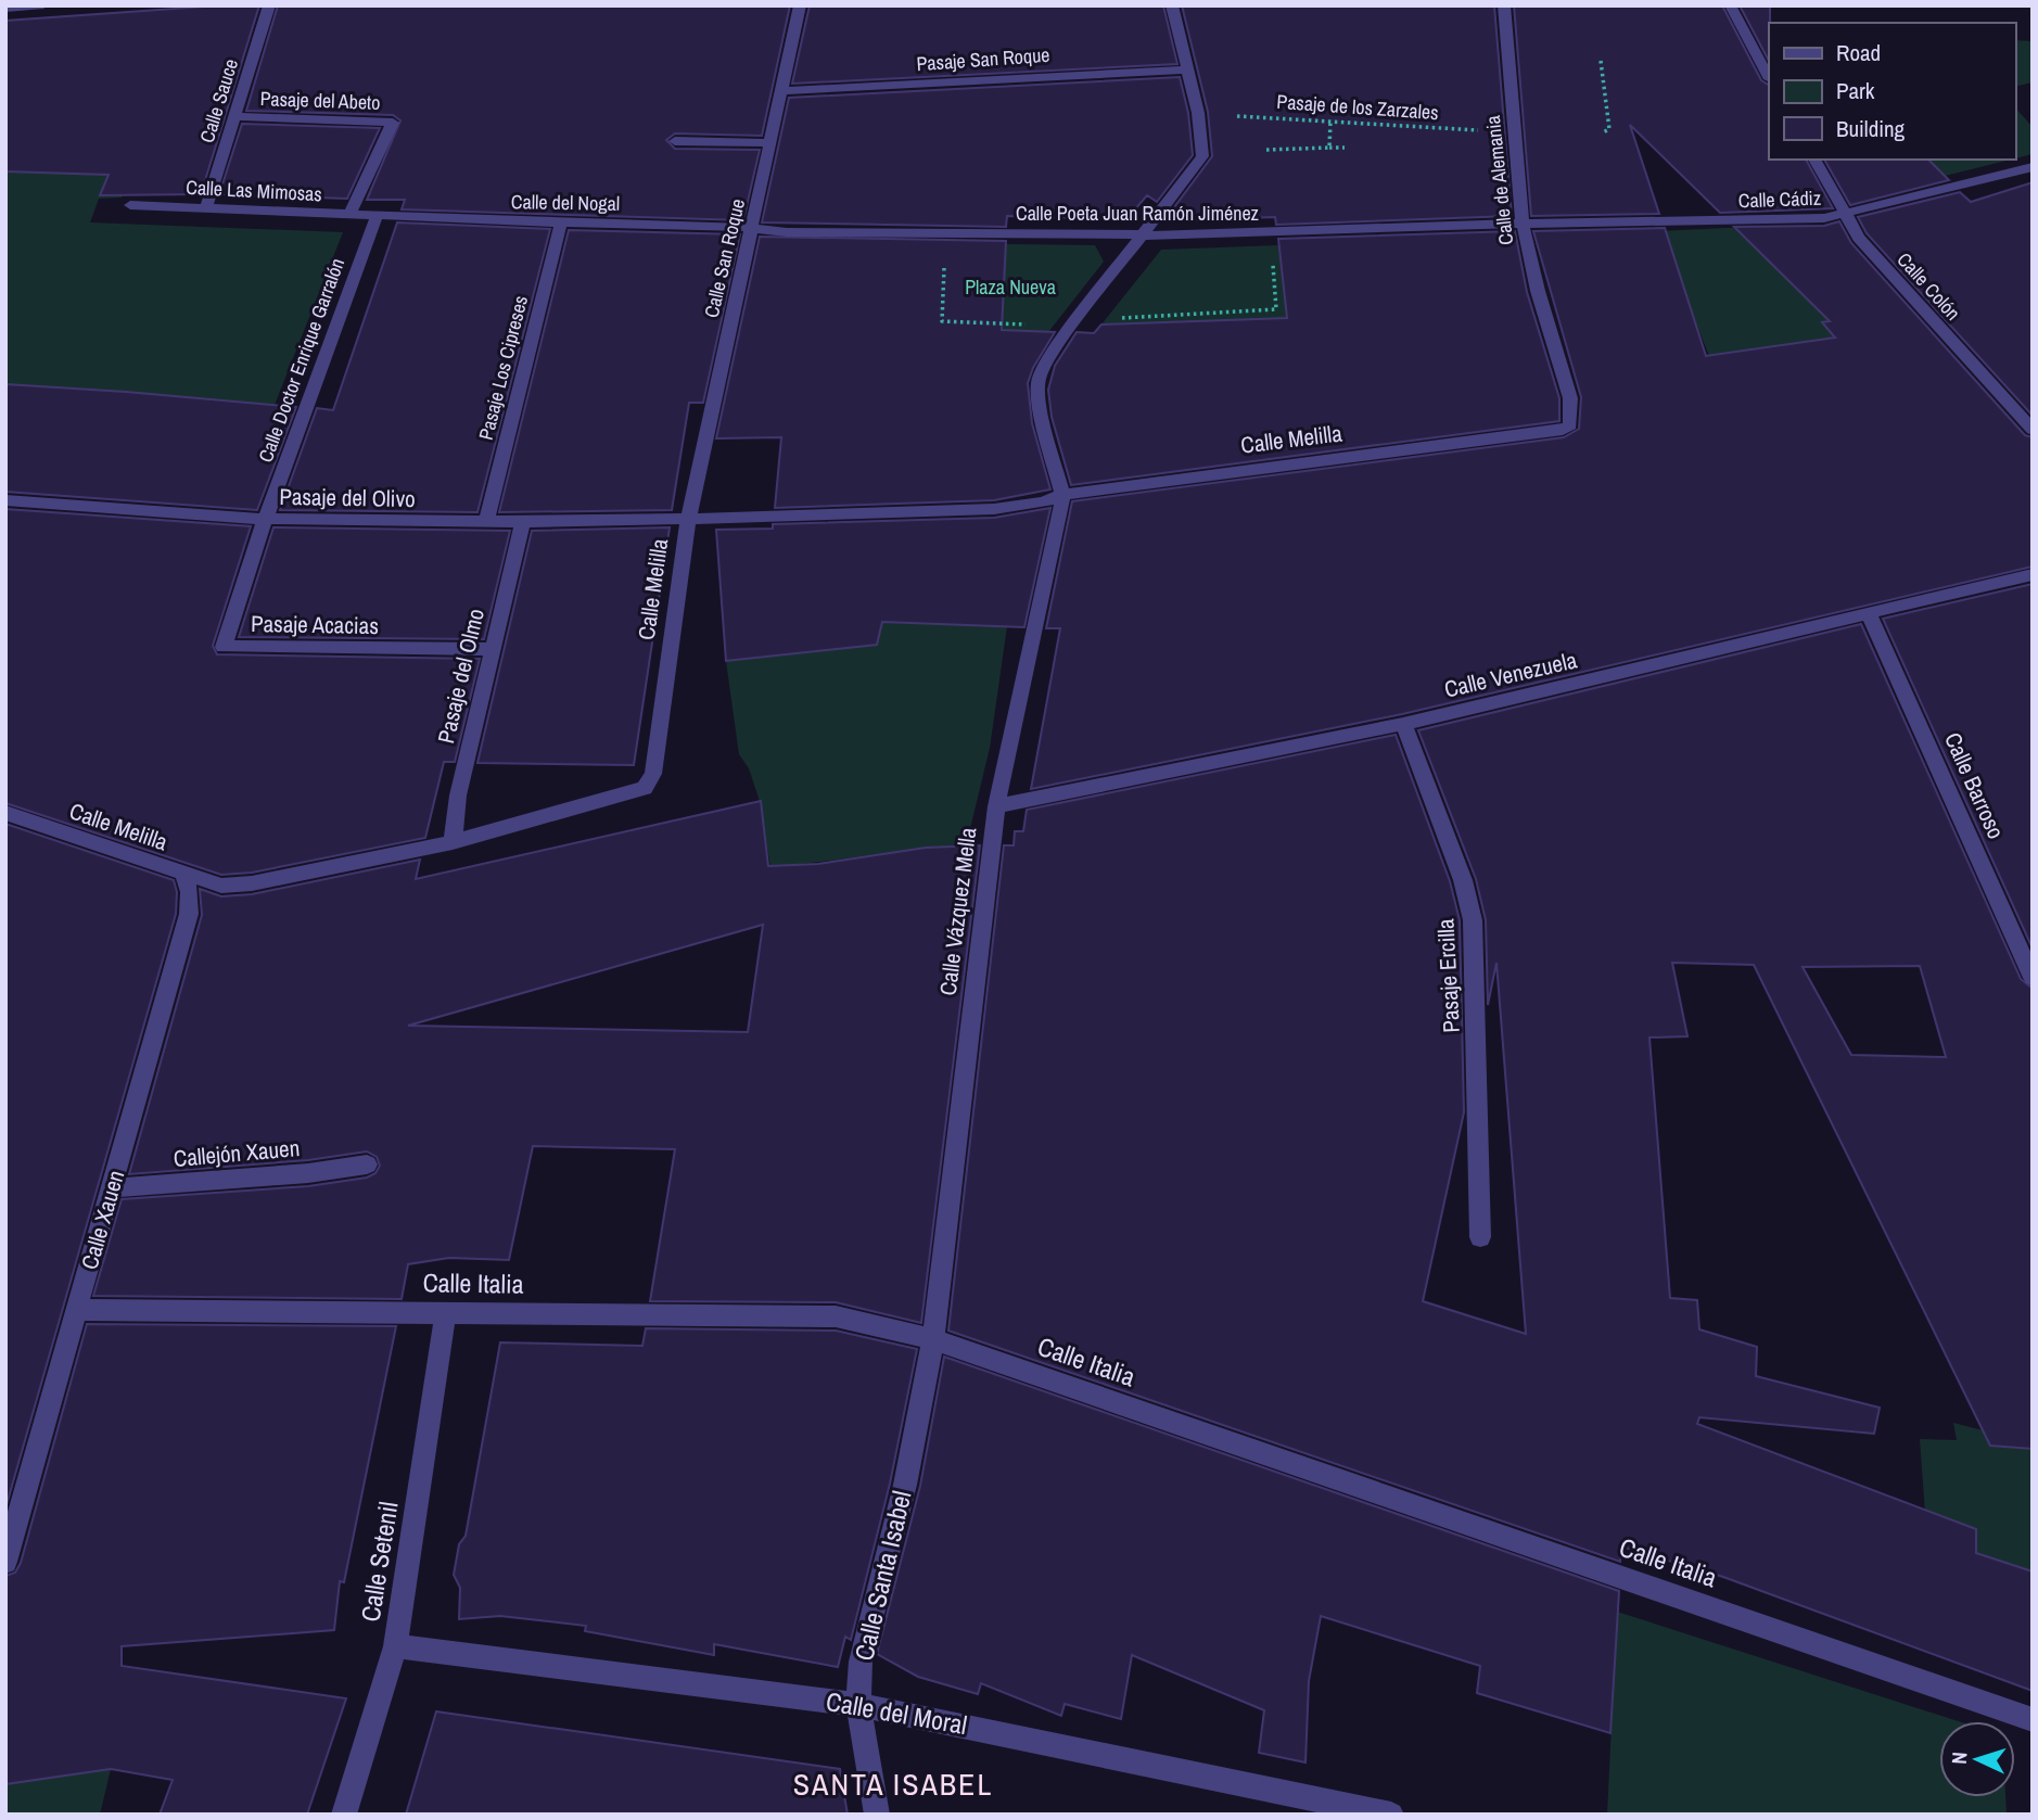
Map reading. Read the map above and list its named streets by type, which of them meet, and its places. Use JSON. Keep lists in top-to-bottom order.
{
  "streets": {
    "street": [
      "Pasaje San Roque",
      "Calle Sauce",
      "Pasaje del Abeto",
      "Calle de Alemania",
      "Calle Las Mimosas",
      "Calle Cádiz",
      "Calle del Nogal",
      "Calle Poeta Juan Ramón Jiménez",
      "Calle San Roque",
      "Calle Colón",
      "Calle Doctor Enrique Garralón",
      "Pasaje Los Cipreses",
      "Calle Melilla",
      "Pasaje del Olivo",
      "Pasaje Acacias",
      "Calle Venezuela",
      "Pasaje del Olmo",
      "Calle Barroso",
      "Calle Vázquez Mella",
      "Pasaje Ercilla",
      "Callejón Xauen",
      "Calle Xauen",
      "Calle Italia",
      "Calle Setenil",
      "Calle Santa Isabel",
      "Calle del Moral"
    ],
    "path": ["Pasaje de los Zarzales"]
  },
  "crossings": [
    ["Pasaje San Roque", "Calle San Roque"],
    ["Calle Sauce", "Pasaje del Abeto"],
    ["Calle Sauce", "Calle Las Mimosas"],
    ["Pasaje del Abeto", "Calle Las Mimosas"],
    ["Pasaje de los Zarzales", "Calle de Alemania"],
    ["Calle de Alemania", "Calle Cádiz"],
    ["Calle de Alemania", "Calle Poeta Juan Ramón Jiménez"],
    ["Calle de Alemania", "Calle Melilla"],
    ["Calle Las Mimosas", "Calle del Nogal"],
    ["Calle Las Mimosas", "Calle Doctor Enrique Garralón"],
    ["Calle Cádiz", "Calle Poeta Juan Ramón Jiménez"],
    ["Calle Cádiz", "Calle Colón"],
    ["Calle del Nogal", "Calle Poeta Juan Ramón Jiménez"],
    ["Calle del Nogal", "Calle San Roque"],
    ["Calle del Nogal", "Calle Doctor Enrique Garralón"],
    ["Calle del Nogal", "Pasaje Los Cipreses"],
    ["Calle Poeta Juan Ramón Jiménez", "Calle San Roque"],
    ["Calle San Roque", "Calle Melilla"],
    ["Calle San Roque", "Pasaje del Olivo"],
    ["Calle Doctor Enrique Garralón", "Pasaje del Olivo"],
    ["Calle Doctor Enrique Garralón", "Pasaje Acacias"],
    ["Pasaje Los Cipreses", "Pasaje del Olivo"],
    ["Calle Melilla", "Pasaje del Olivo"],
    ["Calle Melilla", "Pasaje del Olmo"],
    ["Calle Melilla", "Calle Vázquez Mella"],
    ["Calle Melilla", "Calle Xauen"],
    ["Pasaje del Olivo", "Pasaje Acacias"],
    ["Pasaje del Olivo", "Pasaje del Olmo"],
    ["Pasaje Acacias", "Pasaje del Olmo"],
    ["Calle Venezuela", "Calle Barroso"],
    ["Calle Venezuela", "Calle Vázquez Mella"],
    ["Calle Venezuela", "Pasaje Ercilla"],
    ["Calle Vázquez Mella", "Calle Italia"],
    ["Calle Vázquez Mella", "Calle Santa Isabel"],
    ["Callejón Xauen", "Calle Xauen"],
    ["Calle Xauen", "Calle Italia"],
    ["Calle Italia", "Calle Setenil"],
    ["Calle Italia", "Calle Santa Isabel"],
    ["Calle Setenil", "Calle del Moral"],
    ["Calle Santa Isabel", "Calle del Moral"]
  ],
  "districts": ["SANTA ISABEL"],
  "parks": ["Plaza Nueva"],
  "legend": ["Road", "Park", "Building"],
  "north": "left"
}
